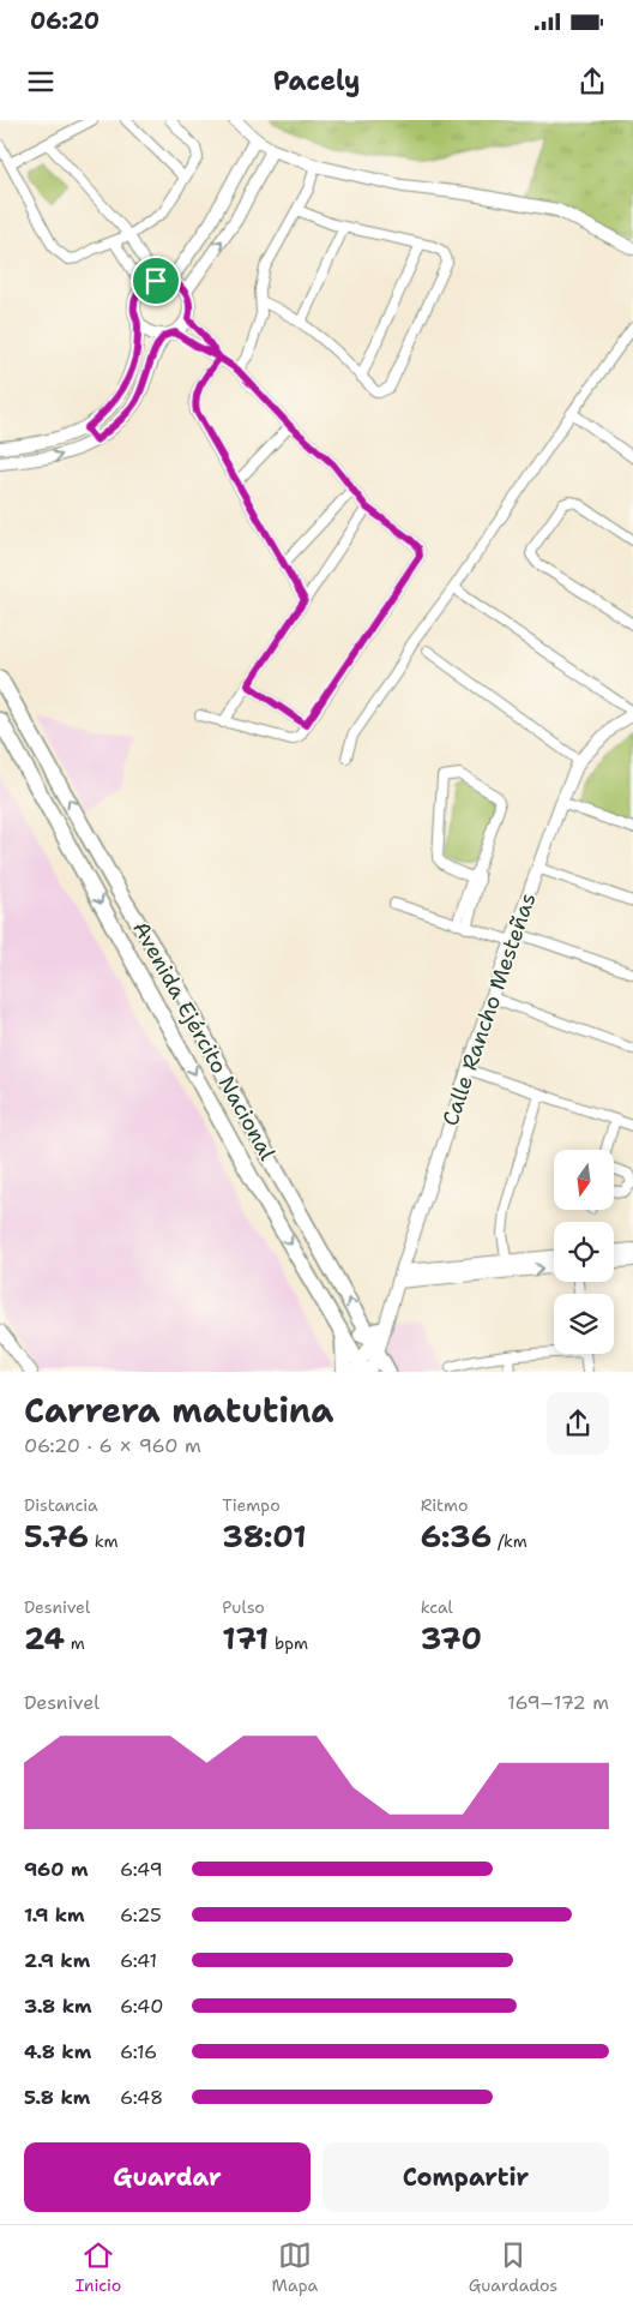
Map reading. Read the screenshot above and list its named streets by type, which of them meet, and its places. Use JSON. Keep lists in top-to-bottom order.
{
  "streets": {
    "main road": ["Avenida Ejército Nacional"],
    "street": ["Calle Rancho Mesteñas"]
  },
  "crossings": [
    ["Calle Rancho Mesteñas", "Avenida Ejército Nacional"]
  ],
  "north": "bottom",
  "page": {
    "status": "06:20",
    "header": "Pacely",
    "heading": ["Carrera matutina", "06:20 · 6 × 960 m"],
    "stats": [
      ["Distancia", "5.76 km"],
      ["Tiempo", "38:01"],
      ["Ritmo", "6:36 /km"],
      ["Desnivel", "24 m"],
      ["Pulso", "171 bpm"],
      ["kcal", "370"]
    ],
    "chart": ["Desnivel", "169–172 m"],
    "list": [
      {
        "name": "960 m",
        "note": "6:49"
      },
      {
        "name": "1.9 km",
        "note": "6:25"
      },
      {
        "name": "2.9 km",
        "note": "6:41"
      },
      {
        "name": "3.8 km",
        "note": "6:40"
      },
      {
        "name": "4.8 km",
        "note": "6:16"
      },
      {
        "name": "5.8 km",
        "note": "6:48"
      }
    ],
    "buttons": ["Guardar", "Compartir"],
    "tabs": ["Inicio", "Mapa", "Guardados"]
  }
}
